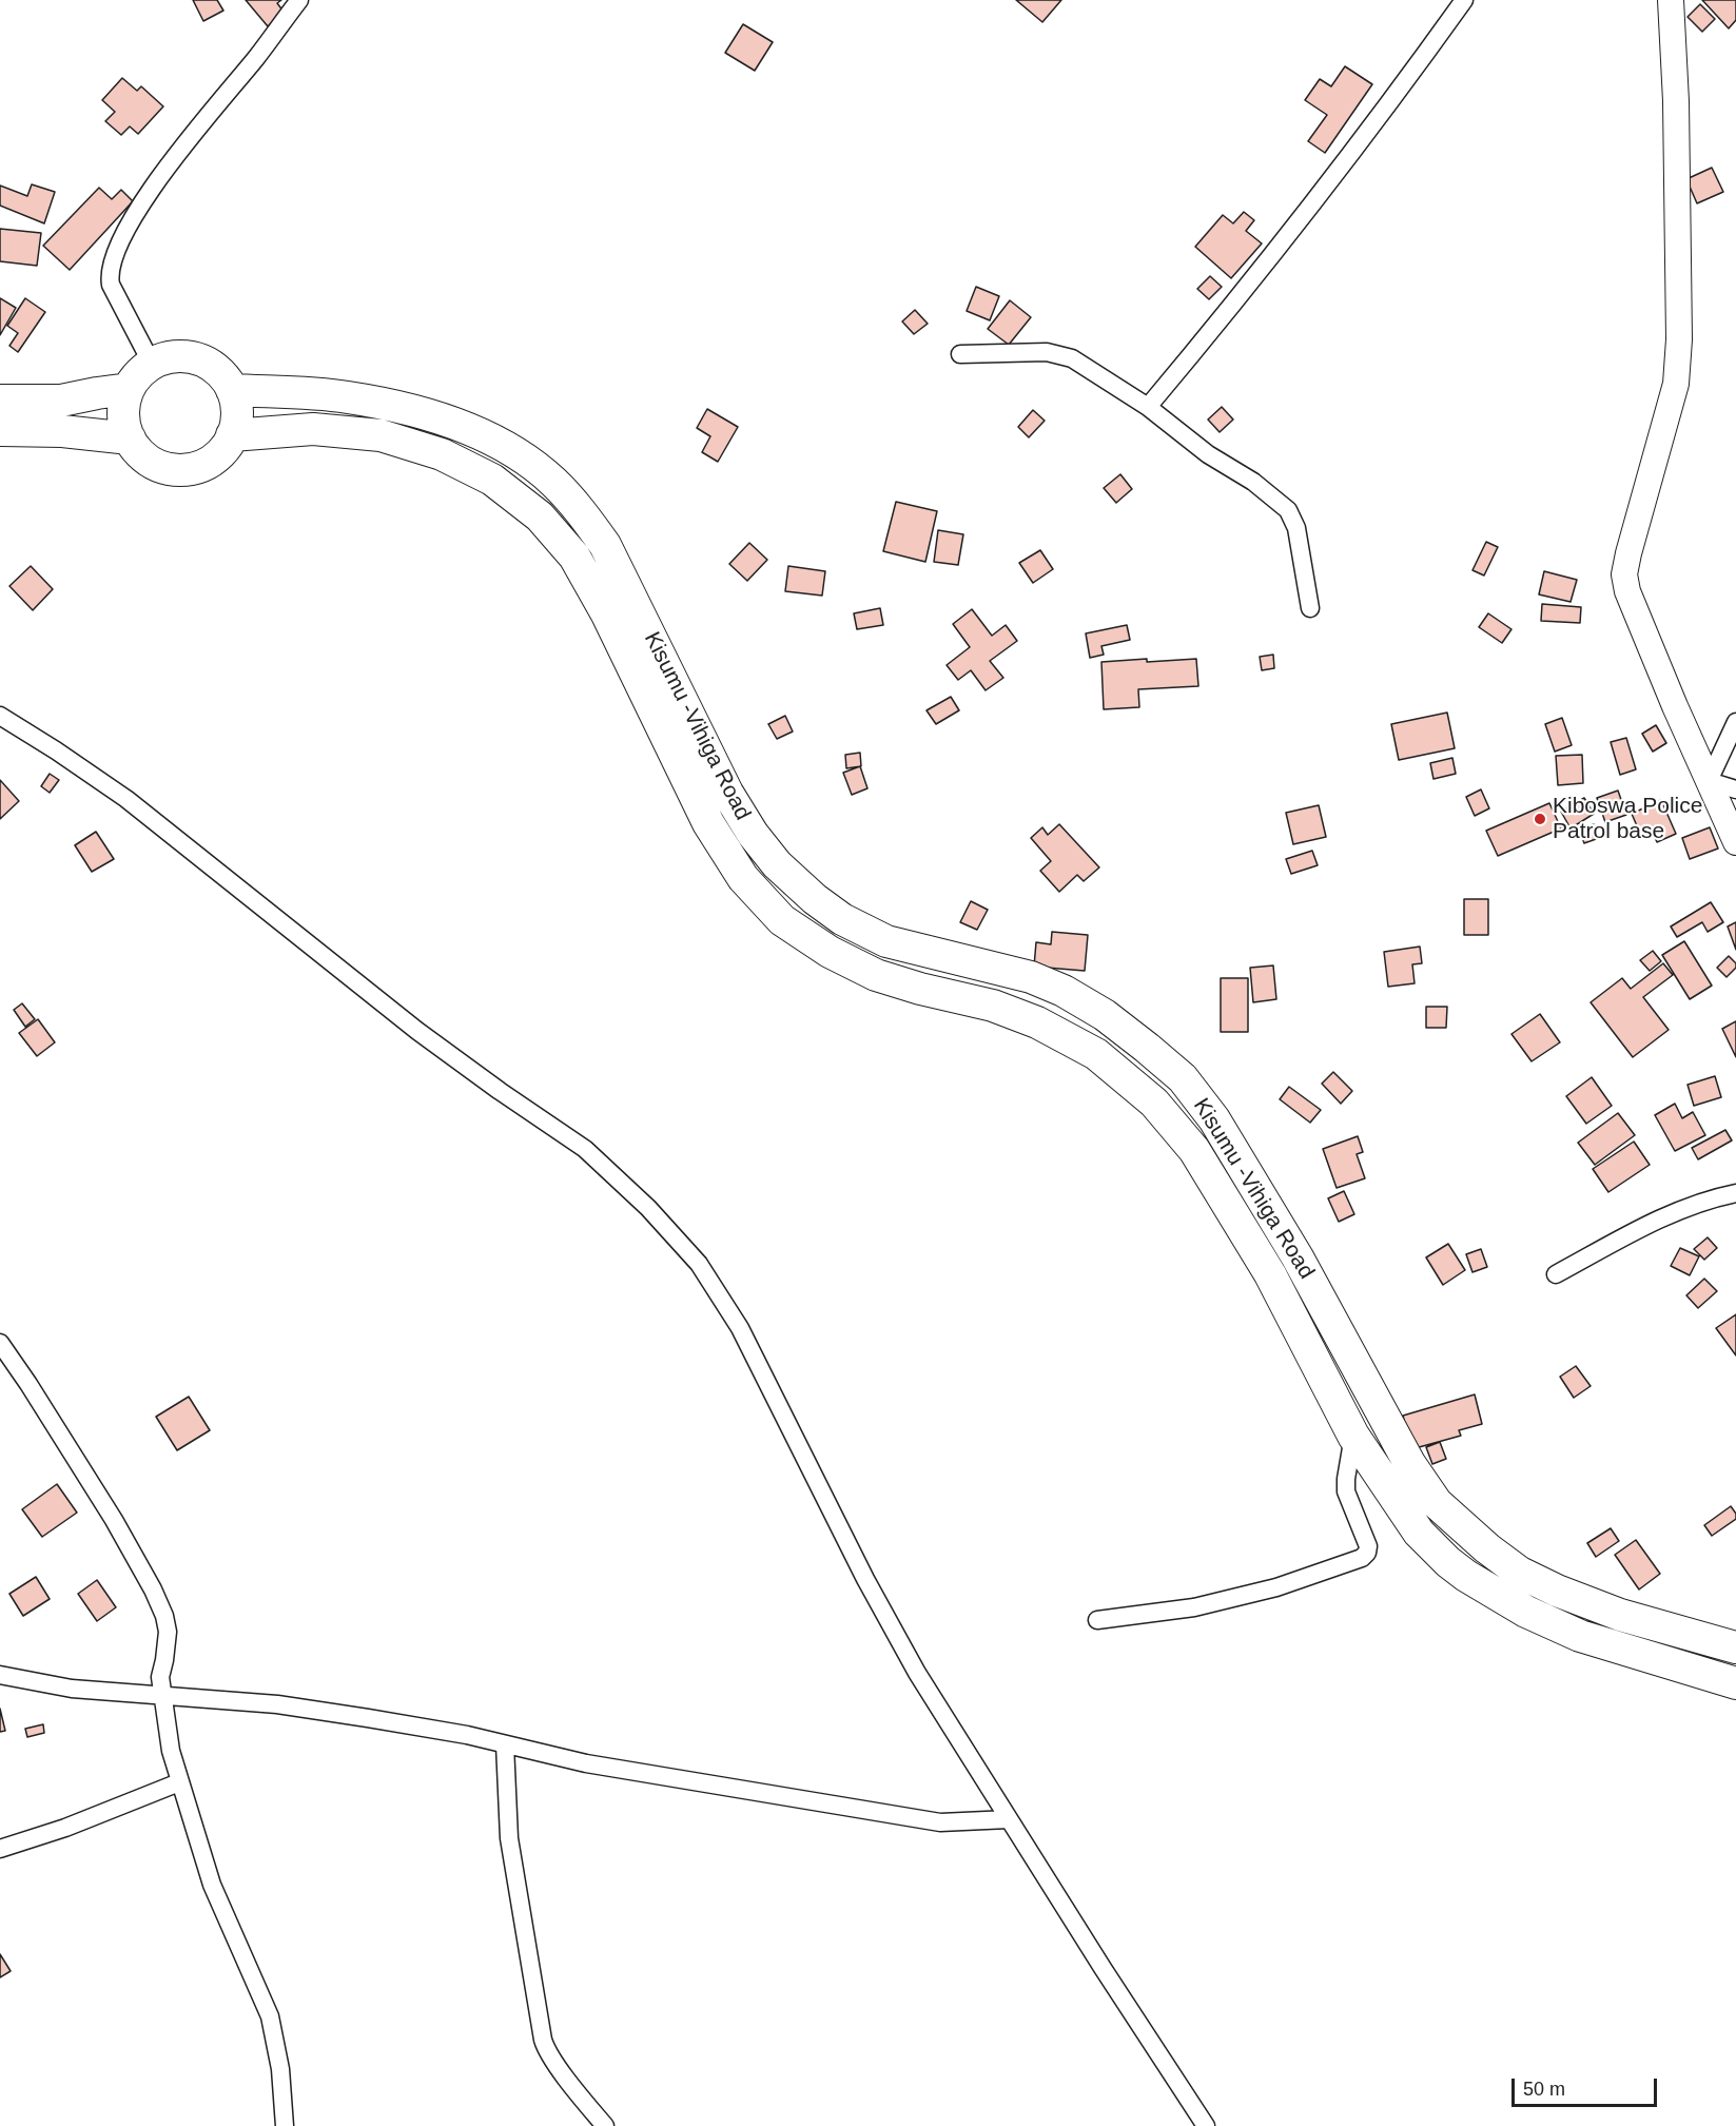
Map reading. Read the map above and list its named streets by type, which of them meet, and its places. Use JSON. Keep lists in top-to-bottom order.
{
  "streets": {
    "highway": ["Kisumu -Vihiga Road"]
  },
  "places": ["Kiboswa Police Patrol base"],
  "scale_bar": "50 m"
}
